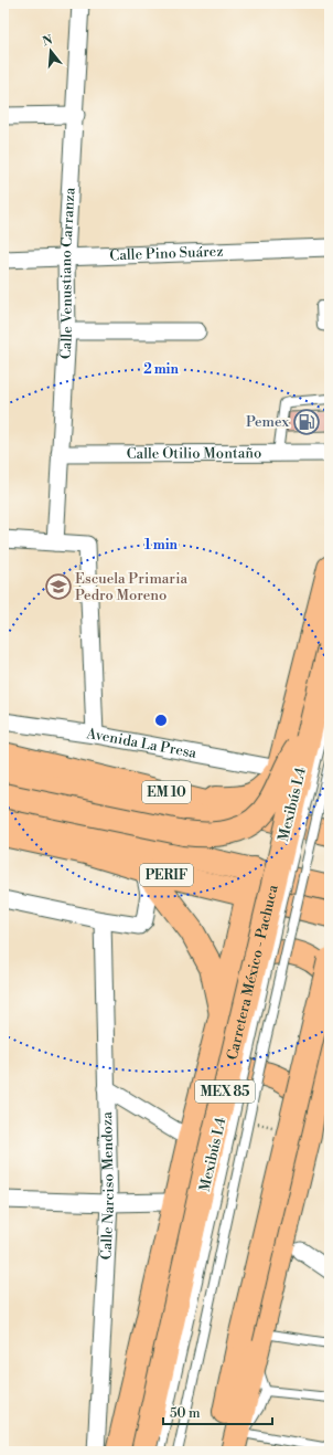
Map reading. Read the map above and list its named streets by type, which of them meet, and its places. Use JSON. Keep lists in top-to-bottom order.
{
  "streets": {
    "highway": [
      "EM 10",
      "PERIF",
      "Carretera México - Pachuca",
      "MEX 85"
    ],
    "street": [
      "Calle Pino Suárez",
      "Calle Venustiano Carranza",
      "Calle Otilio Montaño",
      "Avenida La Presa",
      "Calle Narciso Mendoza"
    ],
    "lane": ["Mexibús L4"]
  },
  "crossings": [
    ["Calle Pino Suárez", "Calle Venustiano Carranza"],
    ["Calle Venustiano Carranza", "Calle Otilio Montaño"]
  ],
  "places": {
    "fuel station": ["Pemex"],
    "school or university": ["Escuela Primaria Pedro Moreno"]
  },
  "scale_bar": "50 m",
  "north": "top",
  "rings": ["2 min", "1 min"]
}
